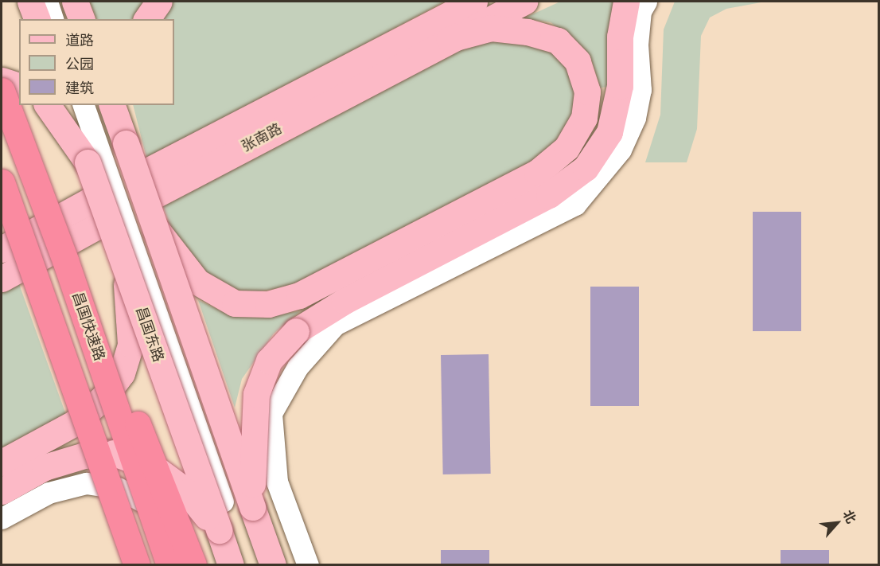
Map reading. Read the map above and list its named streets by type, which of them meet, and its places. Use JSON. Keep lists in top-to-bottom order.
{
  "streets": {
    "highway": ["昌国快速路"],
    "main road": ["张南路", "昌国东路"]
  },
  "legend": ["道路", "公园", "建筑"],
  "north": "top right"
}
